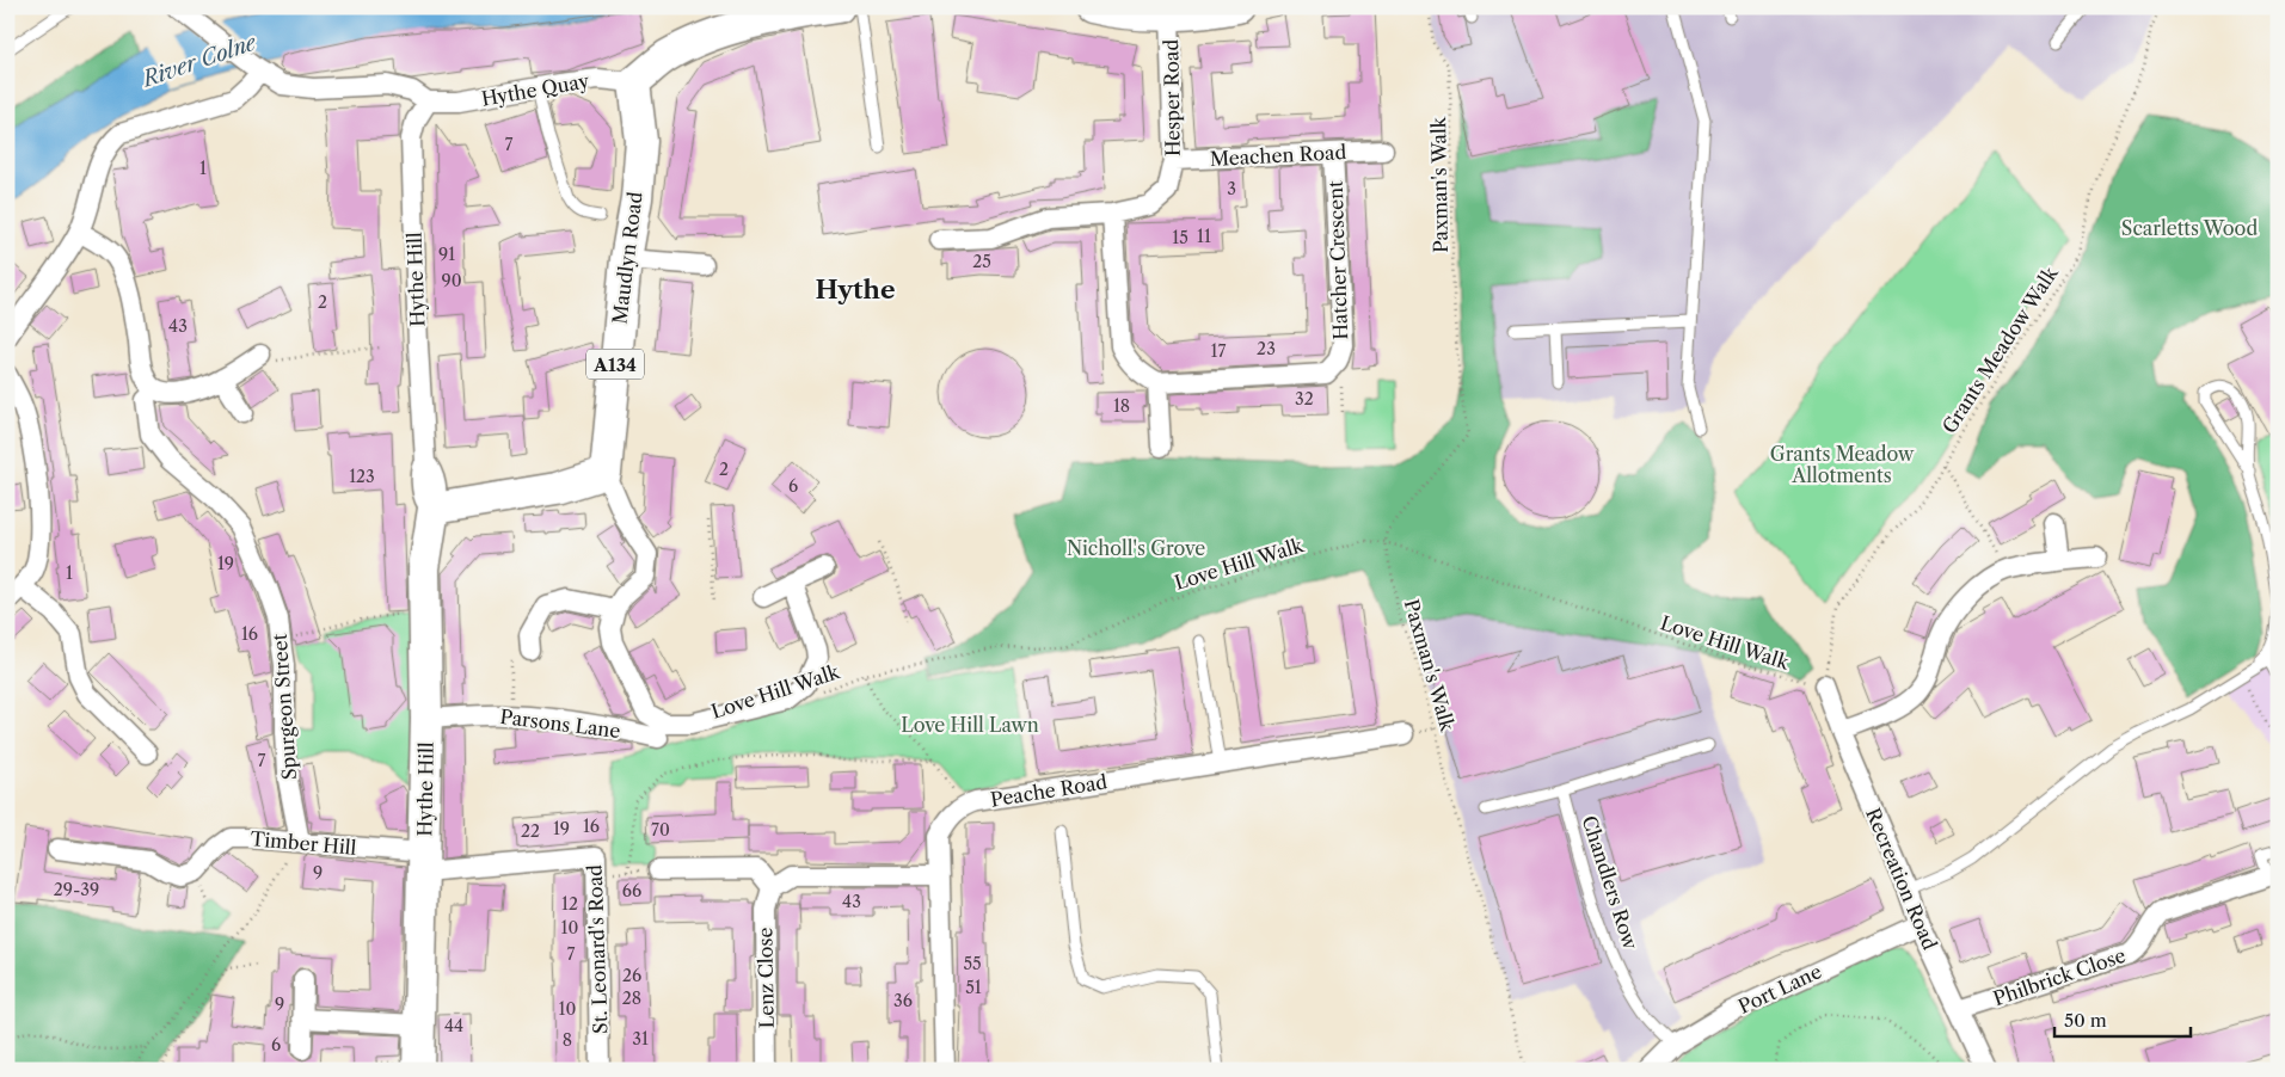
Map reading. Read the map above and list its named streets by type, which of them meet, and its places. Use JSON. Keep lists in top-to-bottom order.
{
  "streets": {
    "main road": ["Maudlyn Road", "Hythe Hill", "A134"],
    "street": [
      "Hythe Quay",
      "Hesper Road",
      "Meachen Road",
      "Hatcher Crescent",
      "Spurgeon Street",
      "Parsons Lane",
      "Peache Road",
      "Timber Hill",
      "Recreation Road",
      "St. Leonard's Road",
      "Philbrick Close",
      "Lenz Close",
      "Port Lane"
    ],
    "lane": ["Chandlers Row"],
    "path": ["Paxman's Walk", "Grants Meadow Walk", "Love Hill Walk"]
  },
  "crossings": [
    ["Hythe Quay", "Maudlyn Road"],
    ["Hythe Quay", "Hythe Hill"],
    ["Hesper Road", "Meachen Road"],
    ["Meachen Road", "Hatcher Crescent"],
    ["Paxman's Walk", "Love Hill Walk"],
    ["Hythe Hill", "Parsons Lane"],
    ["Hythe Hill", "Timber Hill"],
    ["Hythe Hill", "St. Leonard's Road"],
    ["Grants Meadow Walk", "Love Hill Walk"],
    ["Grants Meadow Walk", "Recreation Road"],
    ["Love Hill Walk", "Recreation Road"],
    ["Spurgeon Street", "Timber Hill"],
    ["Timber Hill", "St. Leonard's Road"],
    ["Recreation Road", "Philbrick Close"],
    ["Recreation Road", "Port Lane"],
    ["Chandlers Row", "Port Lane"]
  ],
  "districts": ["Hythe"],
  "water": ["River Colne"],
  "parks": [
    "Scarletts Wood",
    "Grants Meadow Allotments",
    "Nicholl's Grove",
    "Love Hill Lawn"
  ],
  "house_numbers": [
    "7",
    "1",
    "3",
    "11",
    "15",
    "91",
    "25",
    "90",
    "2",
    "43",
    "23",
    "17",
    "32",
    "18",
    "2",
    "123",
    "6",
    "19",
    "1",
    "16",
    "7",
    "16",
    "19",
    "70",
    "22",
    "9",
    "29-39",
    "66",
    "43",
    "12",
    "10",
    "7",
    "55",
    "26",
    "51",
    "28",
    "36",
    "9",
    "10",
    "44",
    "31",
    "8",
    "6"
  ],
  "scale_bar": "50 m"
}
